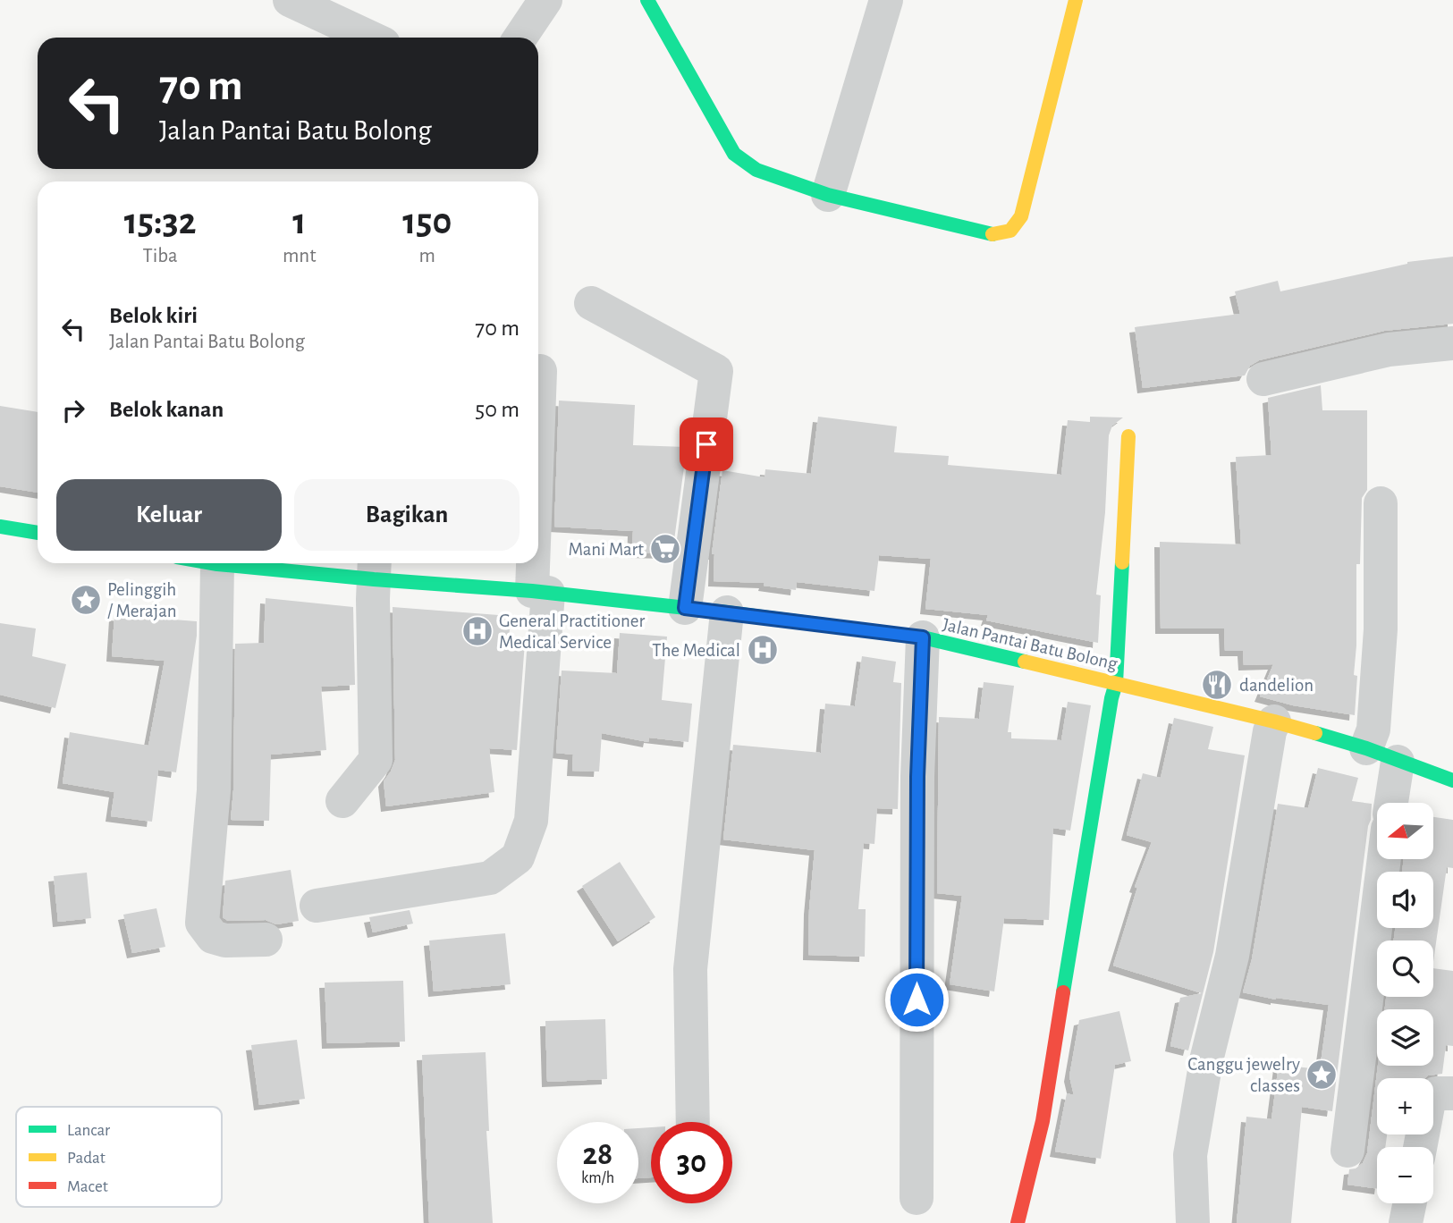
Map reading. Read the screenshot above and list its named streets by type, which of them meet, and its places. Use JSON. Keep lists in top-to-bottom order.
{
  "streets": {
    "street": ["Jalan Pantai Batu Bolong"]
  },
  "places": {
    "supermarket": ["Mani Mart"],
    "place": ["Pelinggih / Merajan", "Canggu jewelry classes"],
    "hospital": ["General Practitioner Medical Service", "The Medical"],
    "restaurant": ["dandelion"]
  },
  "legend": ["Lancar", "Padat", "Macet"],
  "north": "left",
  "page": {
    "turn": ["70 m", "Jalan Pantai Batu Bolong"],
    "eta": [
      "15:32",
      "Tiba",
      "1",
      "mnt",
      "150",
      "m"
    ],
    "list": [
      {
        "name": "Belok kiri",
        "note": "Jalan Pantai Batu Bolong",
        "value": "70 m"
      },
      {
        "name": "Belok kanan",
        "value": "50 m"
      }
    ],
    "buttons": ["Keluar", "Bagikan"],
    "map_buttons": ["+", "−"],
    "speed": "28 km/h",
    "limit": "30"
  }
}
